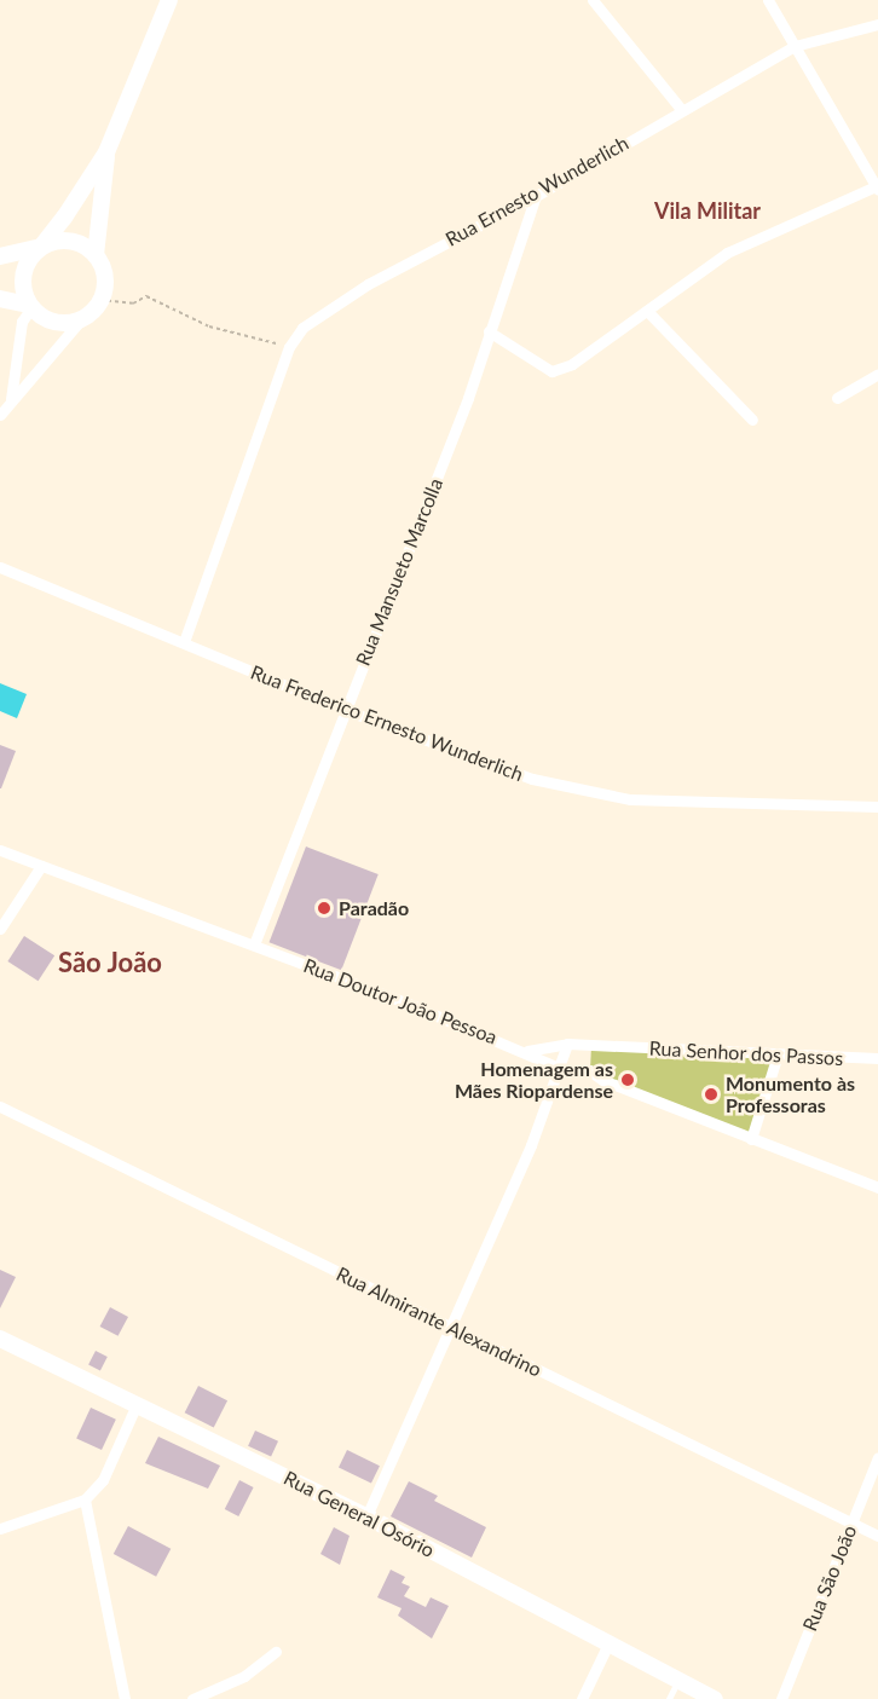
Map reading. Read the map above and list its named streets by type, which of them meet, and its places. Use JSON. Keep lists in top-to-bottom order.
{
  "streets": {
    "street": [
      "Rua Ernesto Wunderlich",
      "Rua Mansueto Marcolla",
      "Rua Frederico Ernesto Wunderlich",
      "Rua Doutor João Pessoa",
      "Rua Senhor dos Passos",
      "Rua Almirante Alexandrino",
      "Rua General Osório",
      "Rua São João"
    ]
  },
  "crossings": [
    ["Rua Ernesto Wunderlich", "Rua Mansueto Marcolla"],
    ["Rua Mansueto Marcolla", "Rua Frederico Ernesto Wunderlich"],
    ["Rua Mansueto Marcolla", "Rua Doutor João Pessoa"],
    ["Rua Doutor João Pessoa", "Rua Senhor dos Passos"],
    ["Rua Almirante Alexandrino", "Rua São João"]
  ],
  "districts": ["Vila Militar", "São João"],
  "places": ["Paradão", "Homenagem as Mães Riopardense", "Monumento às Professoras"]
}
